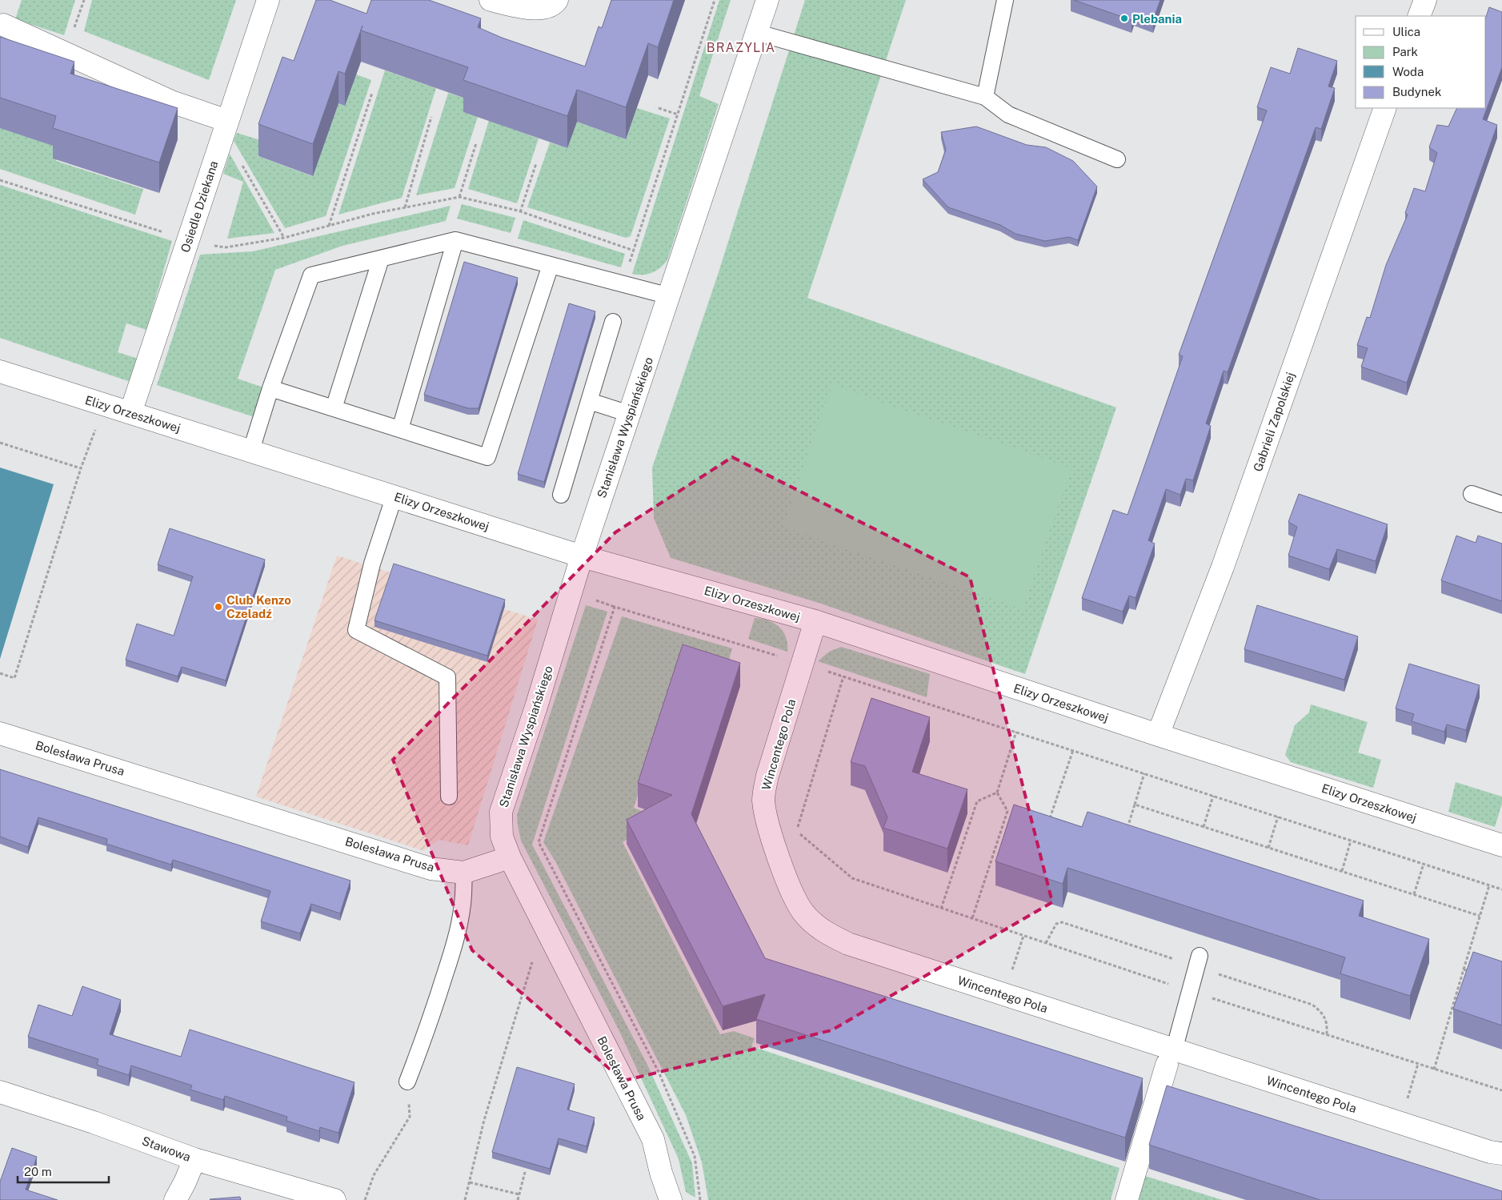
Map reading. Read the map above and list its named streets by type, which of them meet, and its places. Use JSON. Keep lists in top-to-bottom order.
{
  "streets": {
    "street": [
      "Osiedle Dziekana",
      "Elizy Orzeszkowej",
      "Gabrieli Zapolskiej",
      "Stanisława Wyspiańskiego",
      "Wincentego Pola",
      "Bolesława Prusa",
      "Stawowa"
    ]
  },
  "crossings": [
    ["Osiedle Dziekana", "Elizy Orzeszkowej"],
    ["Elizy Orzeszkowej", "Gabrieli Zapolskiej"],
    ["Elizy Orzeszkowej", "Stanisława Wyspiańskiego"],
    ["Elizy Orzeszkowej", "Wincentego Pola"],
    ["Stanisława Wyspiańskiego", "Bolesława Prusa"]
  ],
  "districts": ["BRAZYLIA"],
  "places": ["Plebania", "Club Kenzo Czeladź"],
  "legend": [
    "Ulica",
    "Park",
    "Woda",
    "Budynek"
  ],
  "scale_bar": "20 m"
}
